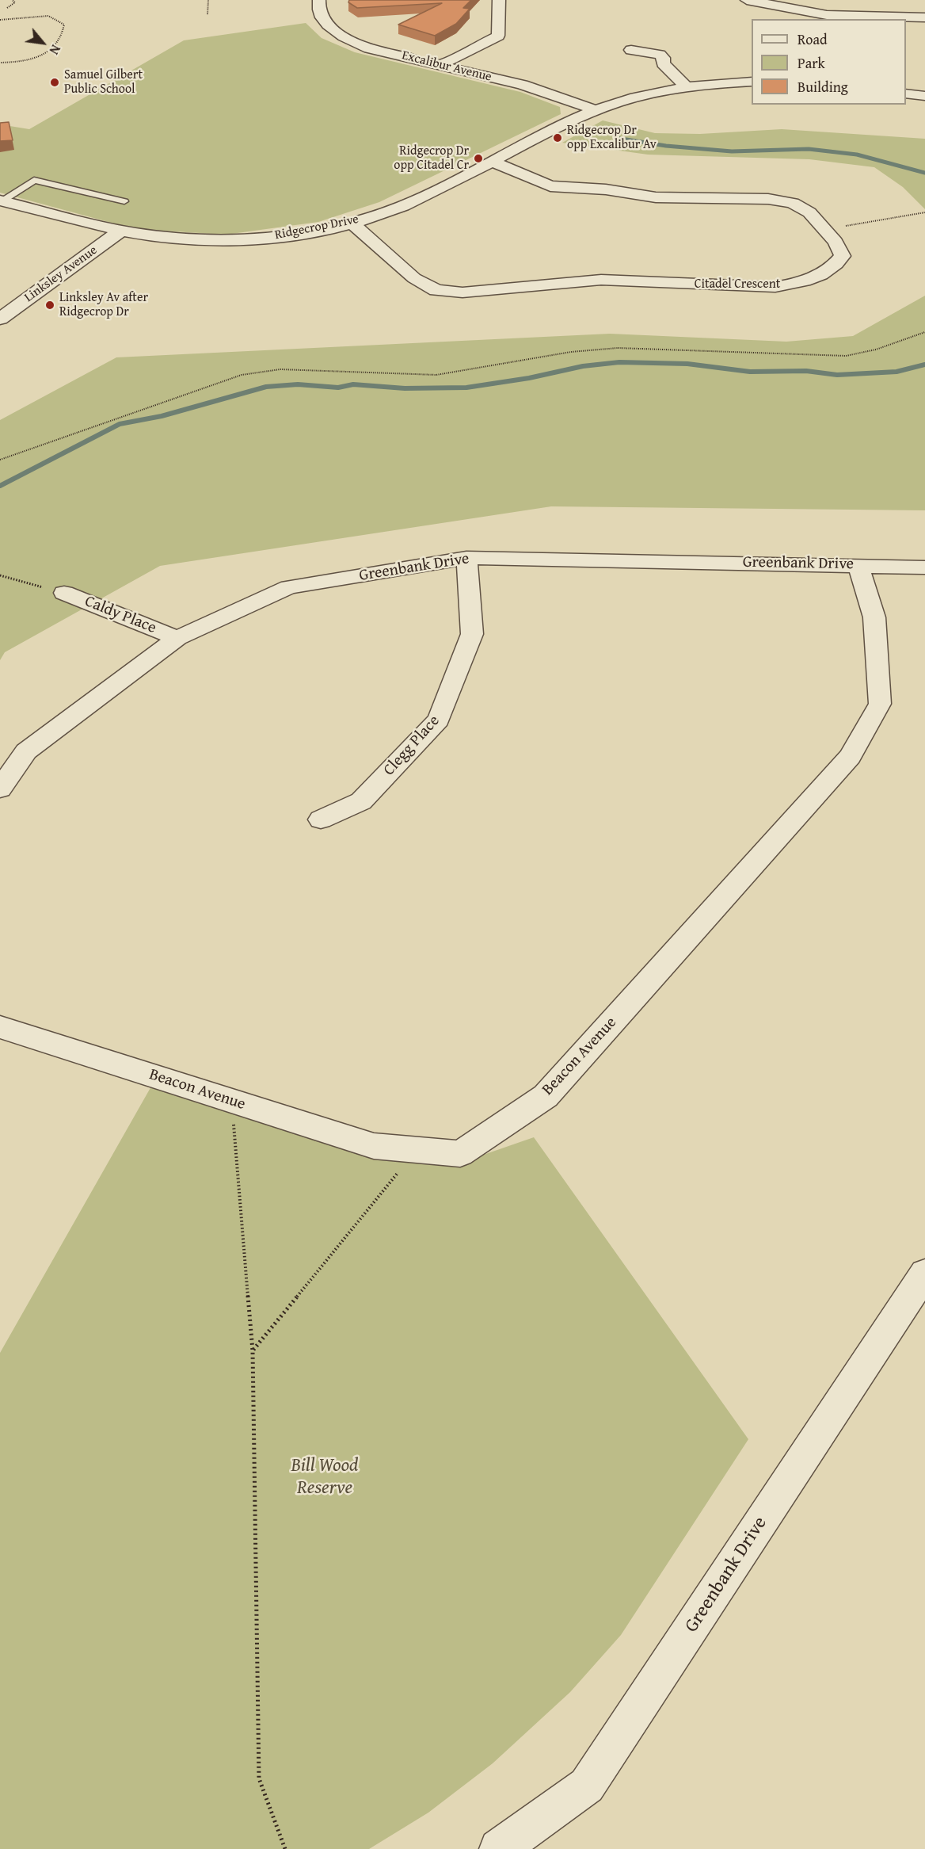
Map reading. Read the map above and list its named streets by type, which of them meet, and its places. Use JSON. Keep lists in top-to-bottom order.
{
  "streets": {
    "street": [
      "Excalibur Avenue",
      "Ridgecrop Drive",
      "Linksley Avenue",
      "Citadel Crescent",
      "Greenbank Drive",
      "Caldy Place",
      "Clegg Place",
      "Beacon Avenue"
    ]
  },
  "crossings": [
    ["Excalibur Avenue", "Ridgecrop Drive"],
    ["Ridgecrop Drive", "Linksley Avenue"],
    ["Ridgecrop Drive", "Citadel Crescent"],
    ["Greenbank Drive", "Caldy Place"],
    ["Greenbank Drive", "Clegg Place"],
    ["Greenbank Drive", "Beacon Avenue"]
  ],
  "parks": ["Bill Wood Reserve"],
  "places": [
    "Samuel Gilbert Public School",
    "Ridgecrop Dr opp Excalibur Av",
    "Ridgecrop Dr opp Citadel Cr",
    "Linksley Av after Ridgecrop Dr"
  ],
  "legend": ["Road", "Park", "Building"],
  "north": "bottom right"
}
